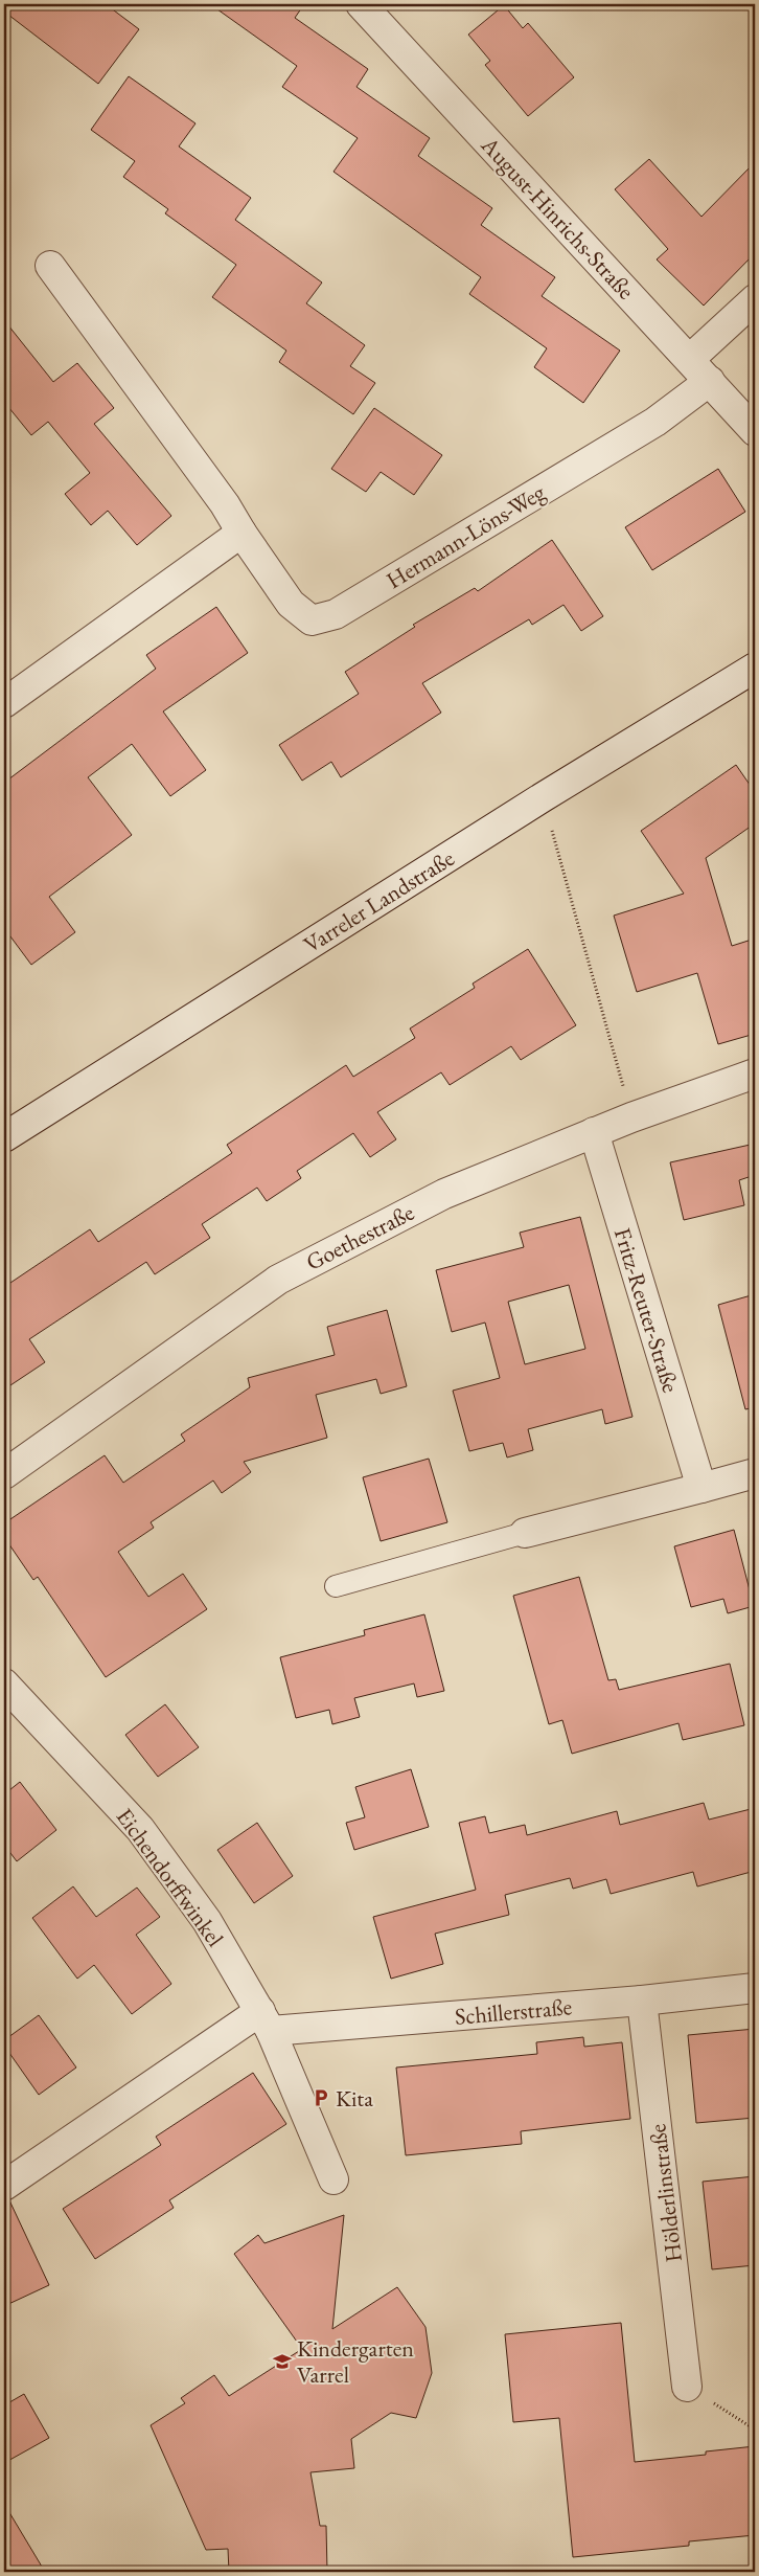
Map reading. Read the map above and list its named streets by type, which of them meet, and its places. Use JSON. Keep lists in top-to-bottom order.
{
  "streets": {
    "street": [
      "August-Hinrichs-Straße",
      "Hermann-Löns-Weg",
      "Varreler Landstraße",
      "Goethestraße",
      "Fritz-Reuter-Straße",
      "Eichendorffwinkel",
      "Schillerstraße",
      "Hölderlinstraße"
    ]
  },
  "crossings": [
    ["August-Hinrichs-Straße", "Hermann-Löns-Weg"],
    ["Goethestraße", "Fritz-Reuter-Straße"],
    ["Eichendorffwinkel", "Schillerstraße"],
    ["Schillerstraße", "Hölderlinstraße"]
  ],
  "places": {
    "parking": ["Kita"],
    "school or university": ["Kindergarten Varrel"]
  }
}
